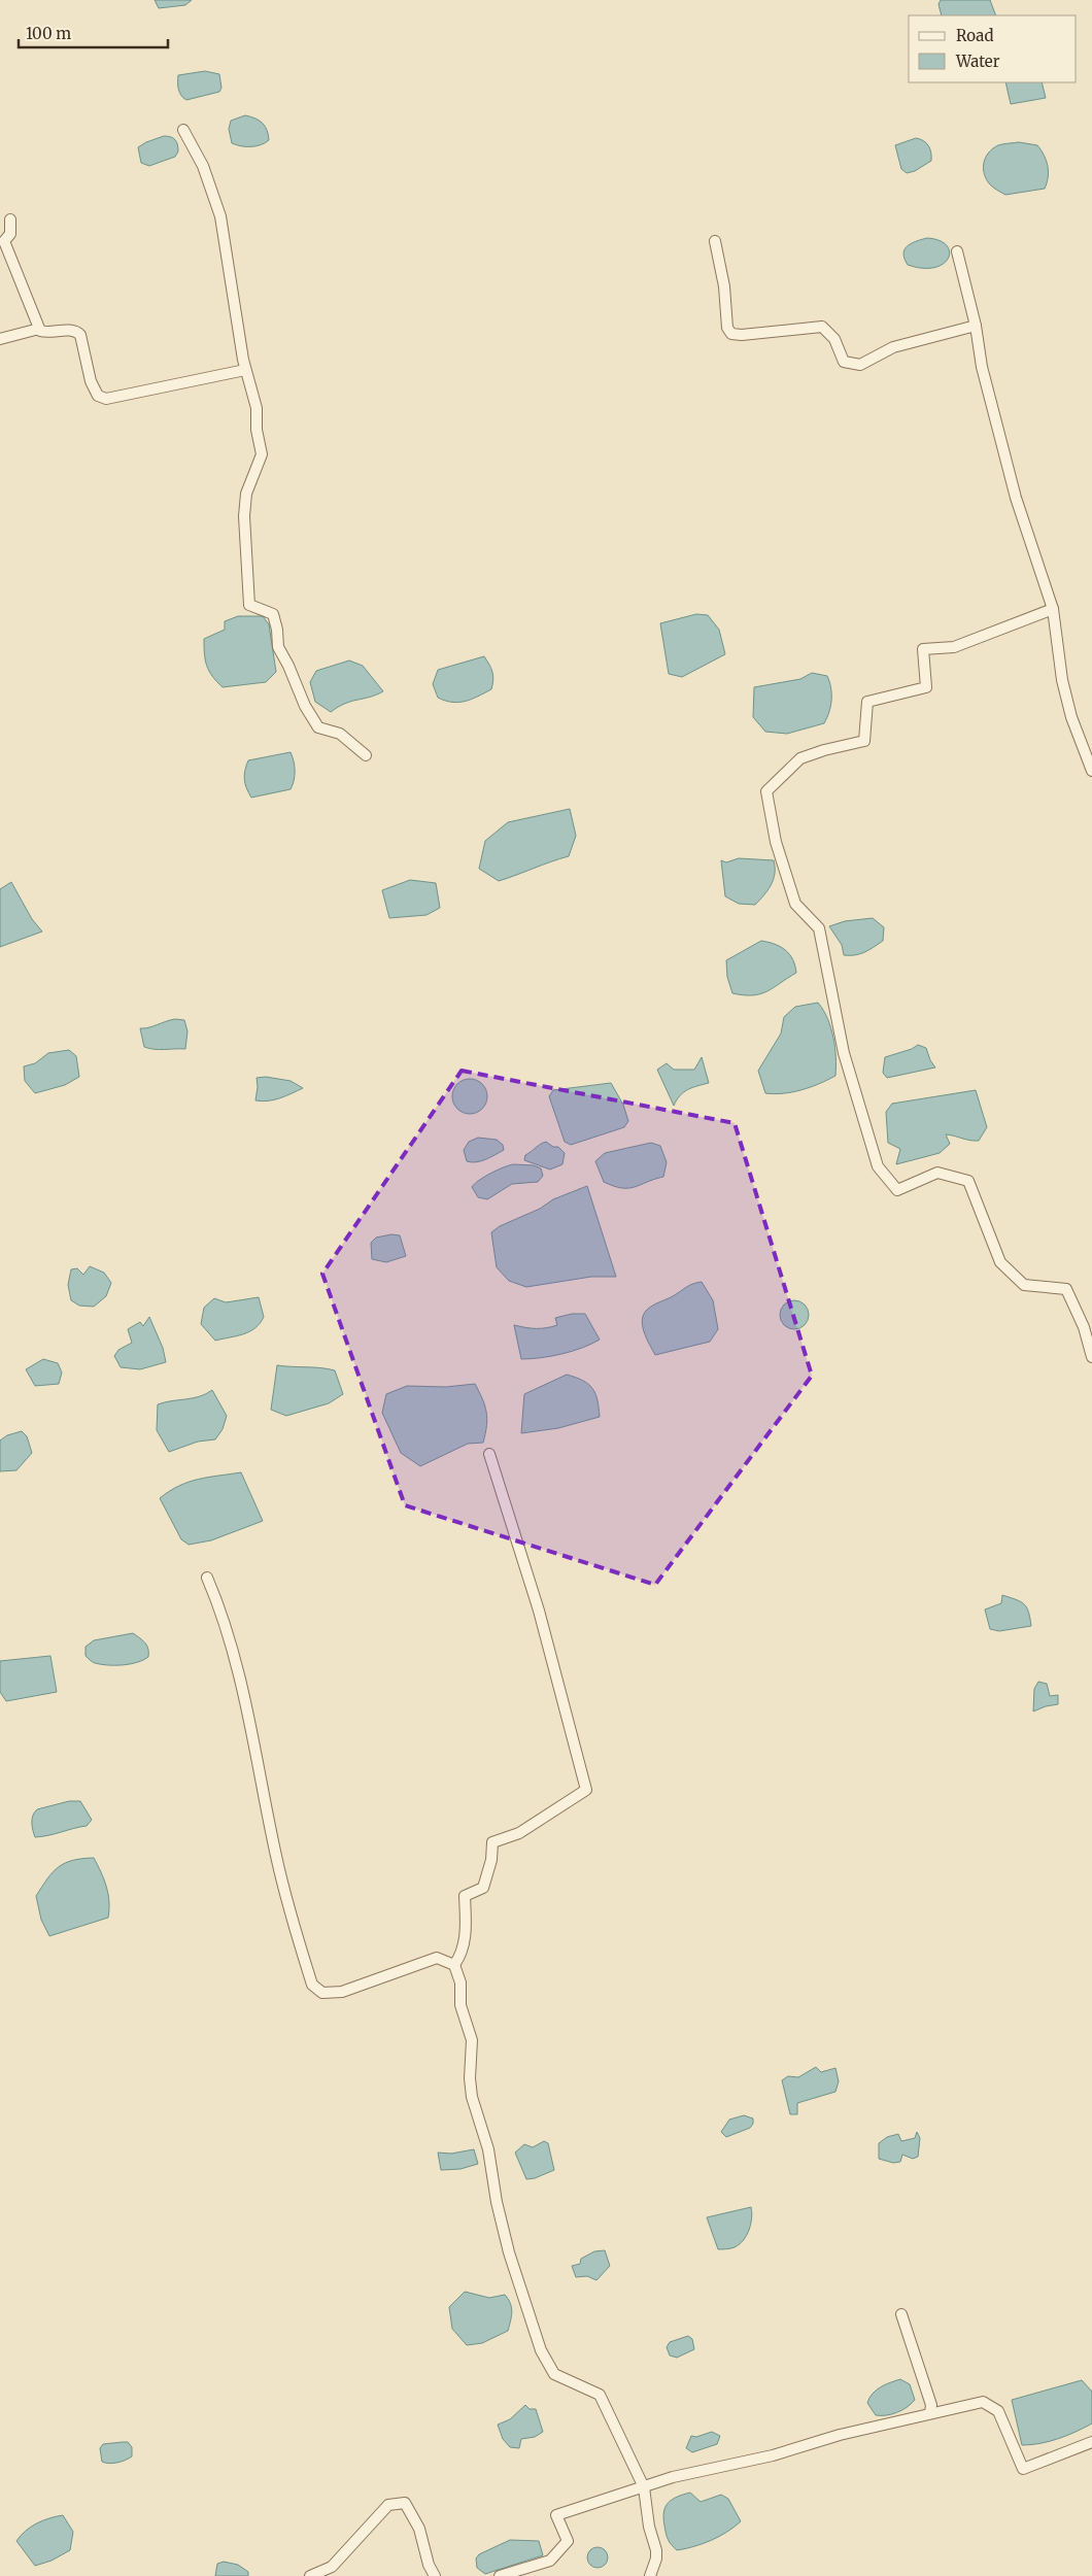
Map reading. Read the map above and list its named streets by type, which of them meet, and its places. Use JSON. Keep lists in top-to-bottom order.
{
  "legend": ["Road", "Water"],
  "scale_bar": "100 m"
}
